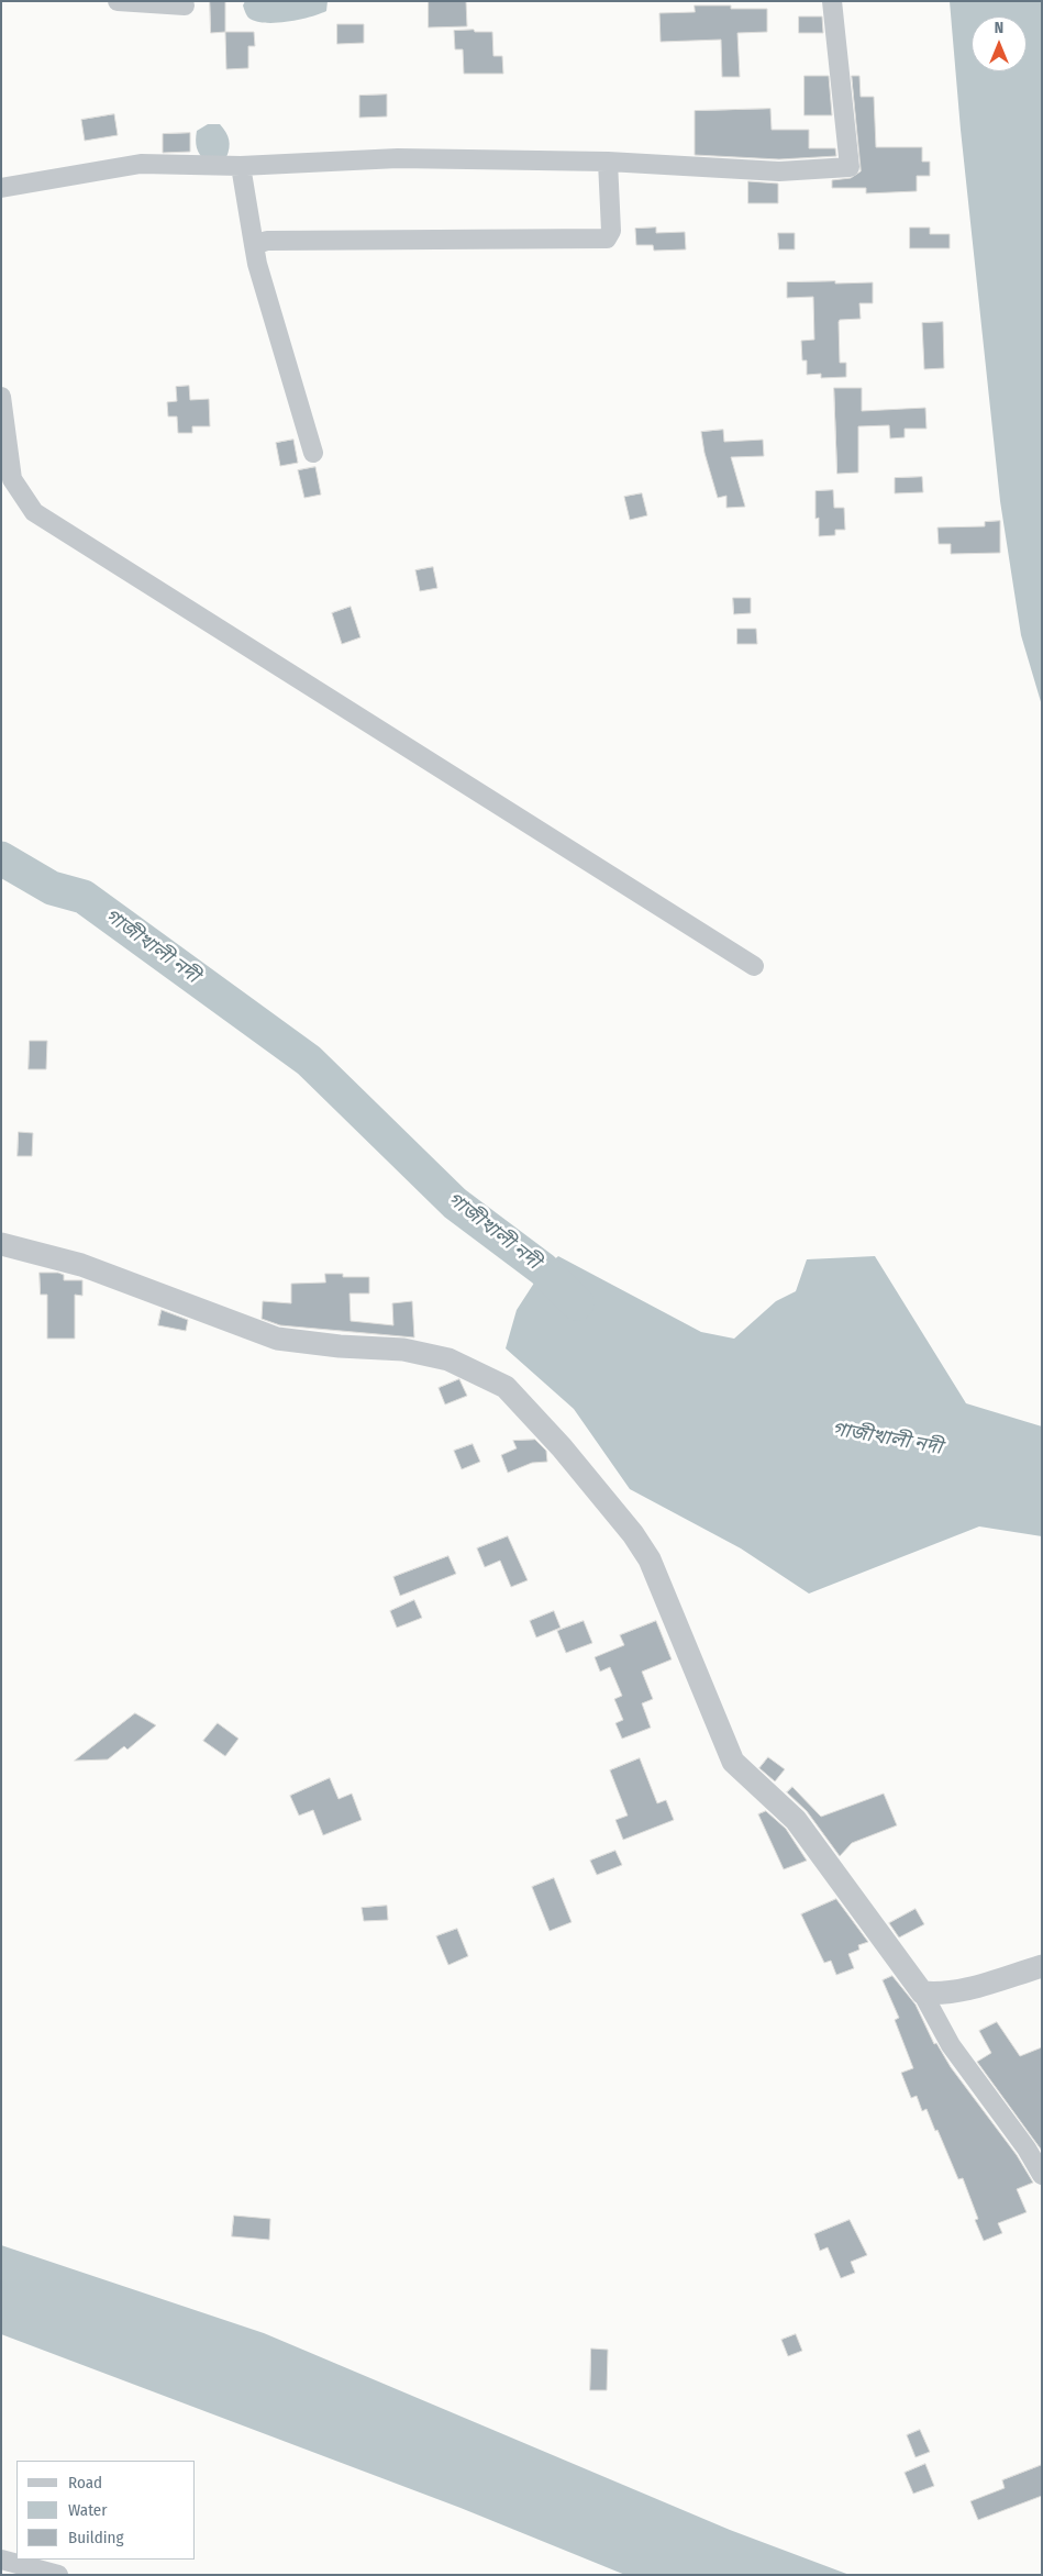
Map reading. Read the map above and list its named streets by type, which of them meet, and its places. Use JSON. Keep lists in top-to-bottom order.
{
  "water": ["গাজীখালী নদী"],
  "legend": ["Road", "Water", "Building"],
  "north": "top"
}
